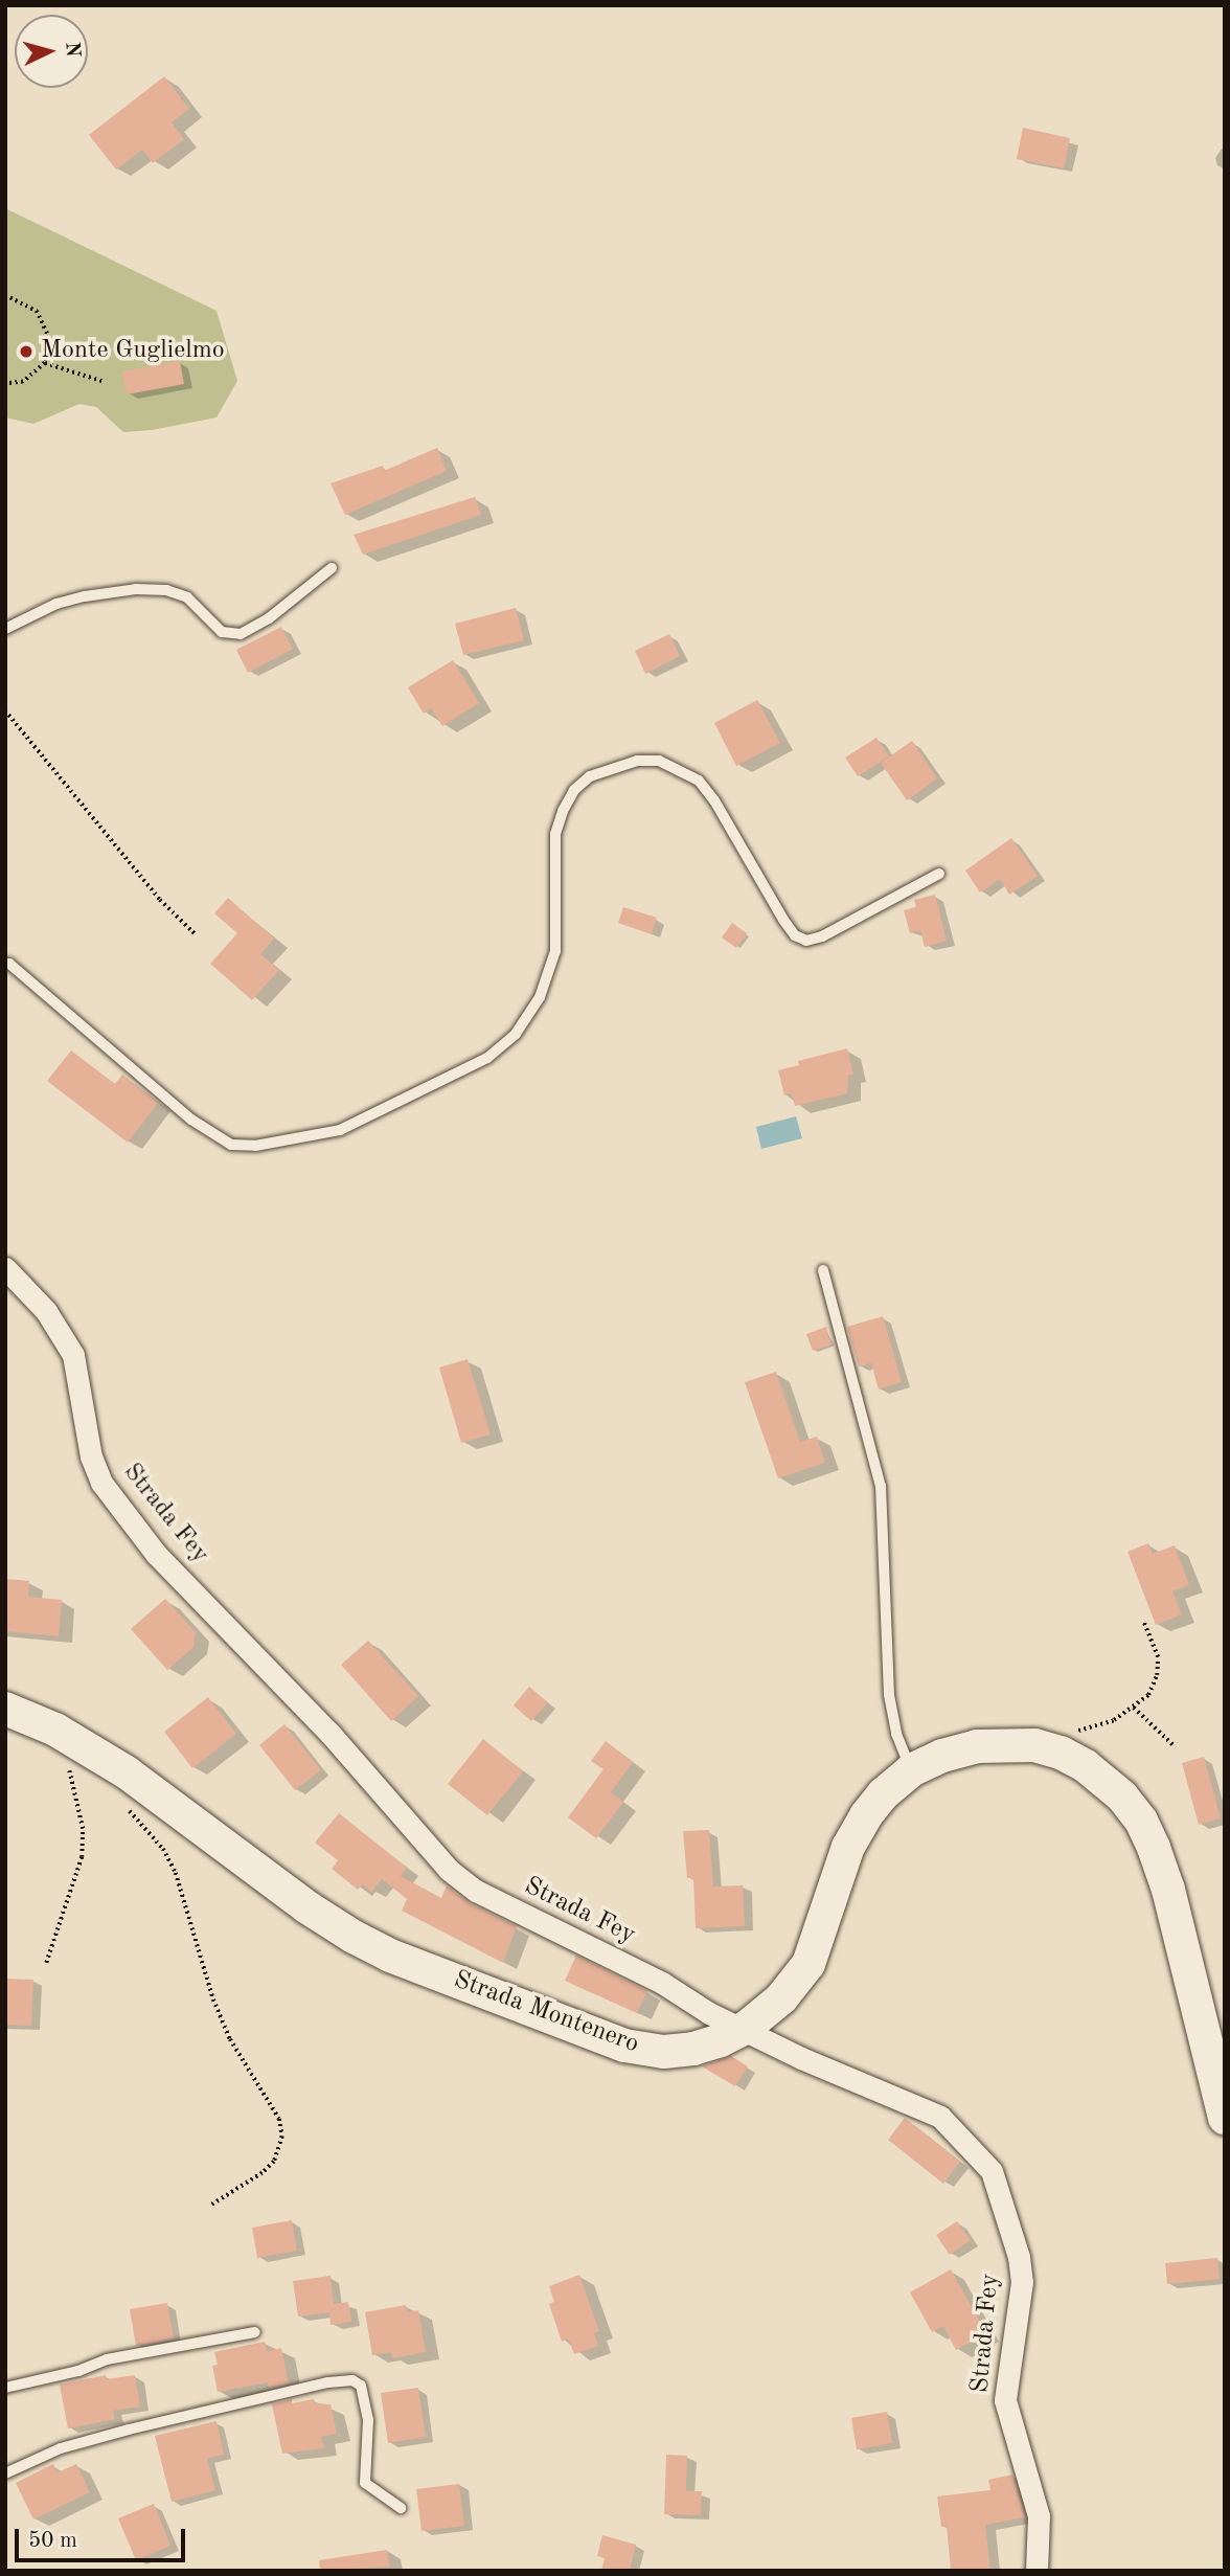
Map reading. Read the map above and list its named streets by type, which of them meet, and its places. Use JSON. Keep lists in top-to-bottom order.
{
  "streets": {
    "main road": ["Strada Montenero"],
    "street": ["Strada Fey"]
  },
  "crossings": [
    ["Strada Fey", "Strada Montenero"]
  ],
  "places": ["Monte Guglielmo"],
  "scale_bar": "50 m",
  "north": "right"
}
